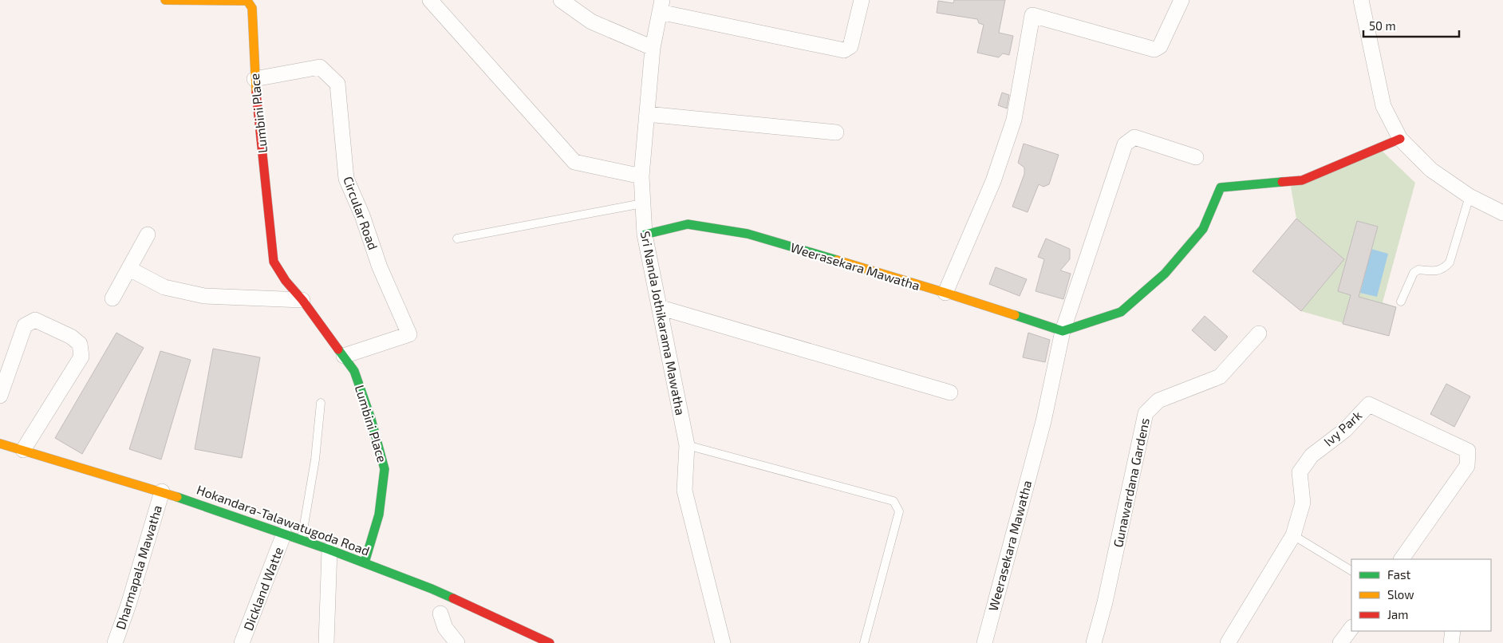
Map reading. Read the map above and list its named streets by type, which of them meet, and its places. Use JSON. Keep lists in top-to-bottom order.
{
  "streets": {
    "street": [
      "Lumbini Place",
      "Circular Road",
      "Weerasekara Mawatha",
      "Sri Nanda Jothikarama Mawatha",
      "Ivy Park",
      "Gunawardana Gardens",
      "Hokandara-Talawatugoda Road",
      "Dharmapala Mawatha",
      "Dickland Watte"
    ]
  },
  "crossings": [
    ["Lumbini Place", "Circular Road"],
    ["Lumbini Place", "Hokandara-Talawatugoda Road"],
    ["Weerasekara Mawatha", "Sri Nanda Jothikarama Mawatha"],
    ["Hokandara-Talawatugoda Road", "Dharmapala Mawatha"],
    ["Hokandara-Talawatugoda Road", "Dickland Watte"]
  ],
  "legend": ["Fast", "Slow", "Jam"],
  "scale_bar": "50 m"
}
